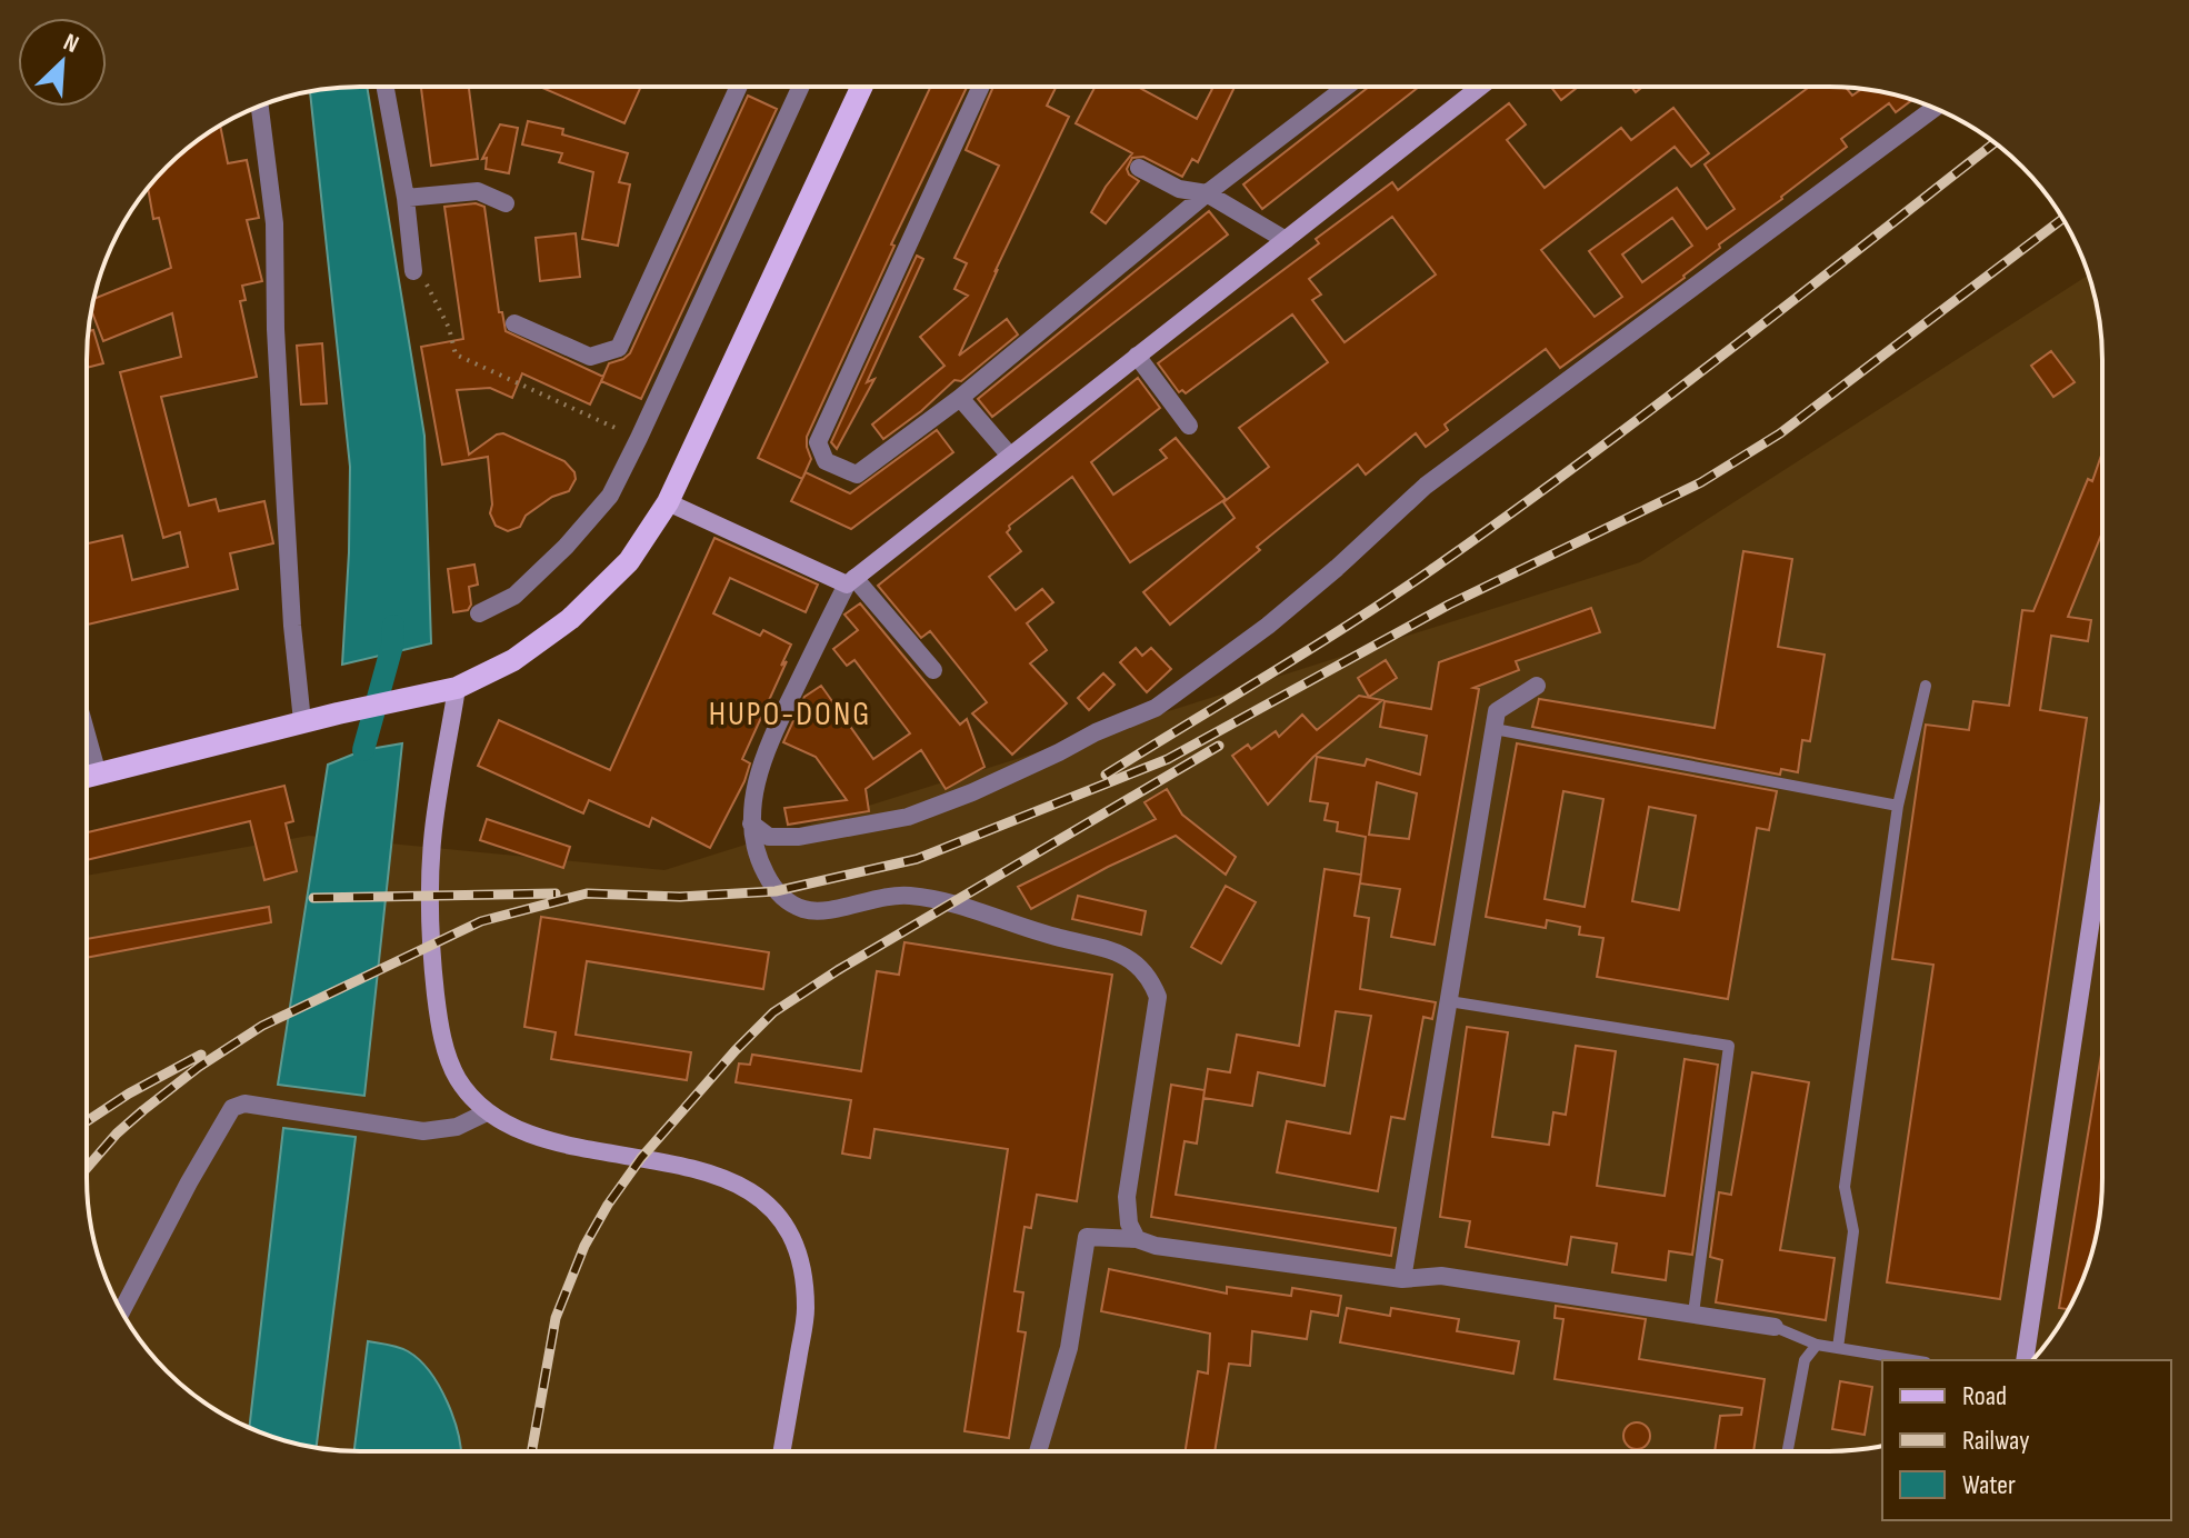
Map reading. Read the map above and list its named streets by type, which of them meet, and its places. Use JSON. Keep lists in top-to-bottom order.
{
  "districts": ["HUPO-DONG"],
  "legend": ["Road", "Railway", "Water"],
  "north": "top right"
}
